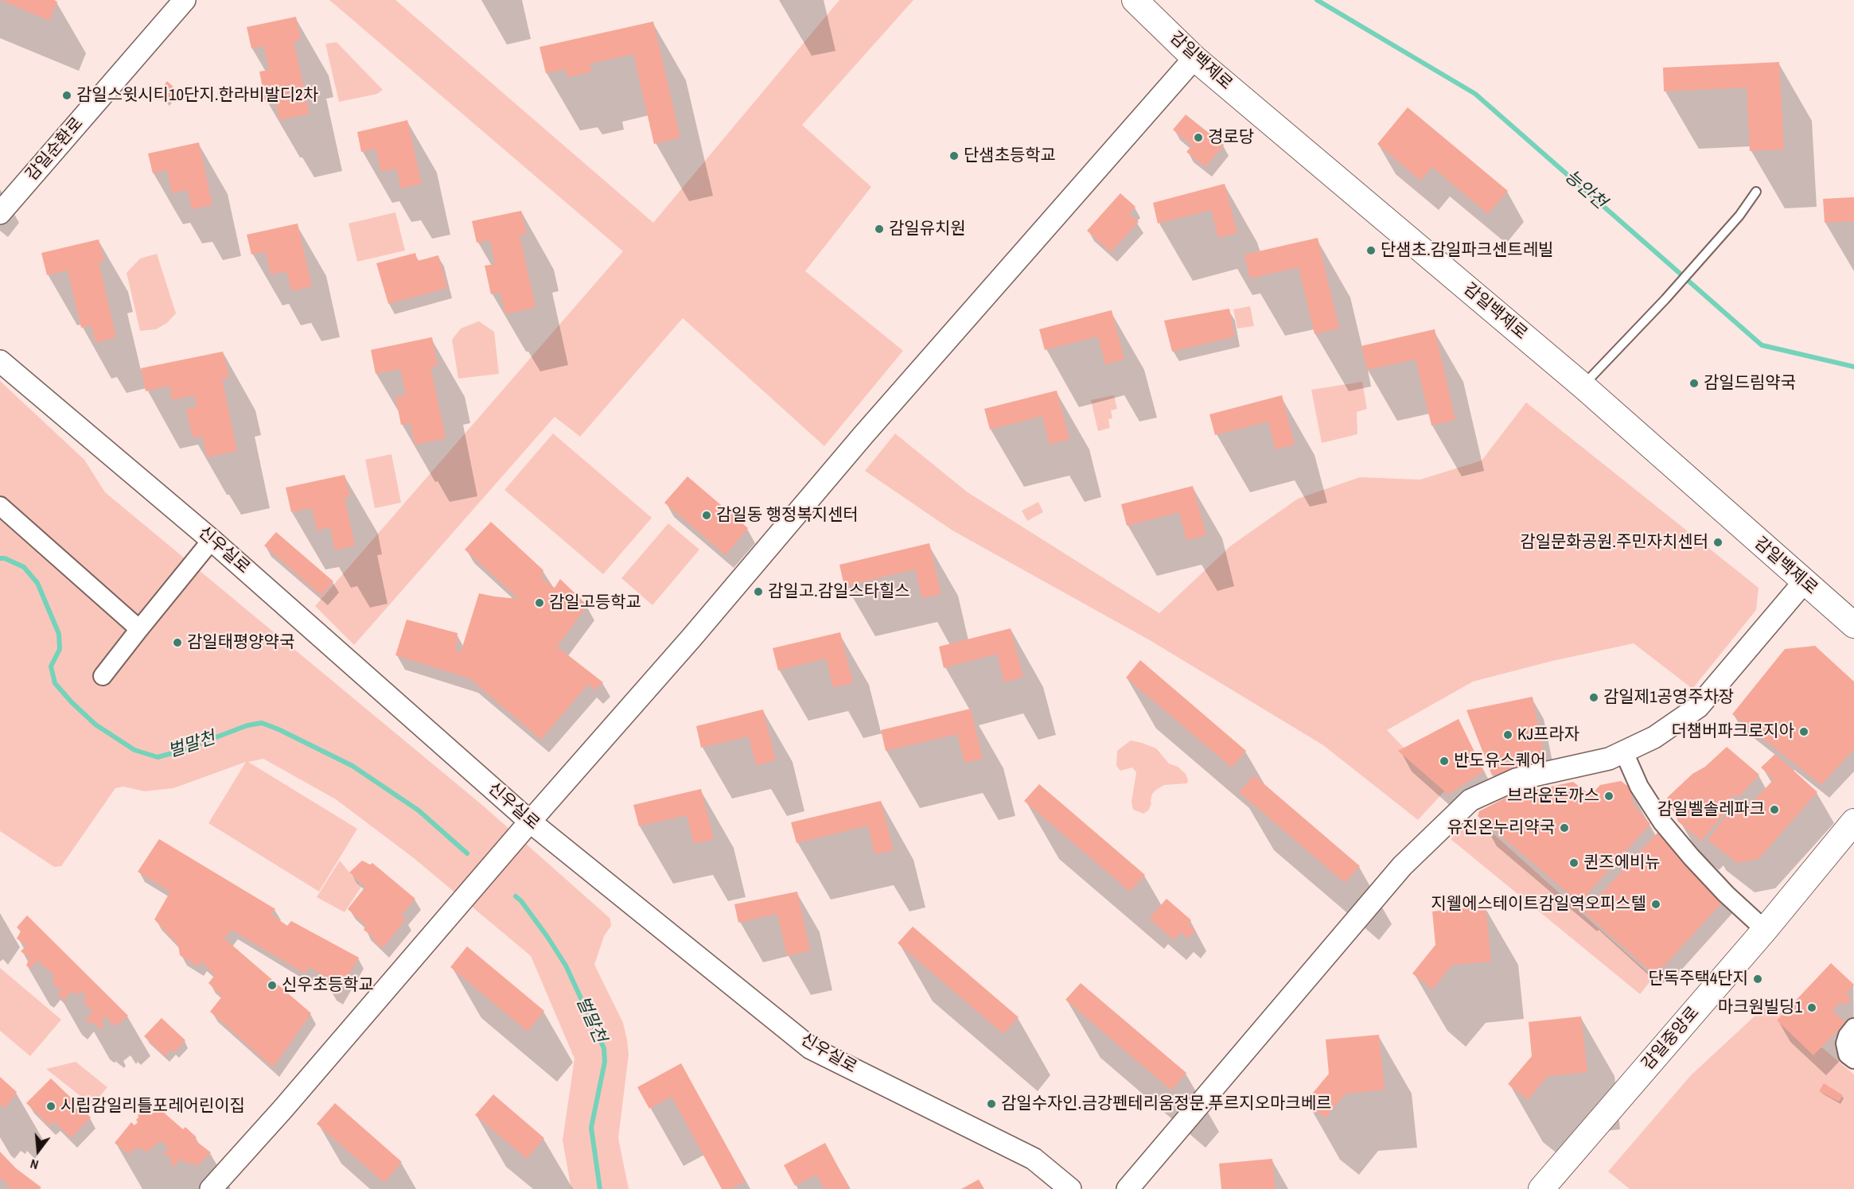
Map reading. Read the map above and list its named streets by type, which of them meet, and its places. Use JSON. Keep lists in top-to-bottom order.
{
  "streets": {
    "main road": ["감일백제로", "감일중앙로"],
    "street": ["감일순환로", "신우실로"]
  },
  "water": ["능안천", "벌말천"],
  "places": [
    "감일스윗시티10단지.한라비발디2차",
    "경로당",
    "단샘초등학교",
    "감일유치원",
    "단샘초.감일파크센트레빌",
    "감일드림약국",
    "감일동 행정복지센터",
    "감일문화공원.주민자치센터",
    "감일고.감일스타힐스",
    "감일고등학교",
    "감일태평양약국",
    "감일제1공영주차장",
    "더챔버파크로지아",
    "KJ프라자",
    "반도유스퀘어",
    "브라운돈까스",
    "감일벨솔레파크",
    "유진온누리약국",
    "퀸즈에비뉴",
    "지웰에스테이트감일역오피스텔",
    "단독주택4단지",
    "신우초등학교",
    "마크원빌딩1",
    "감일수자인.금강펜테리움정문.푸르지오마크베르",
    "시립감일리틀포레어린이집"
  ],
  "north": "bottom"
}
